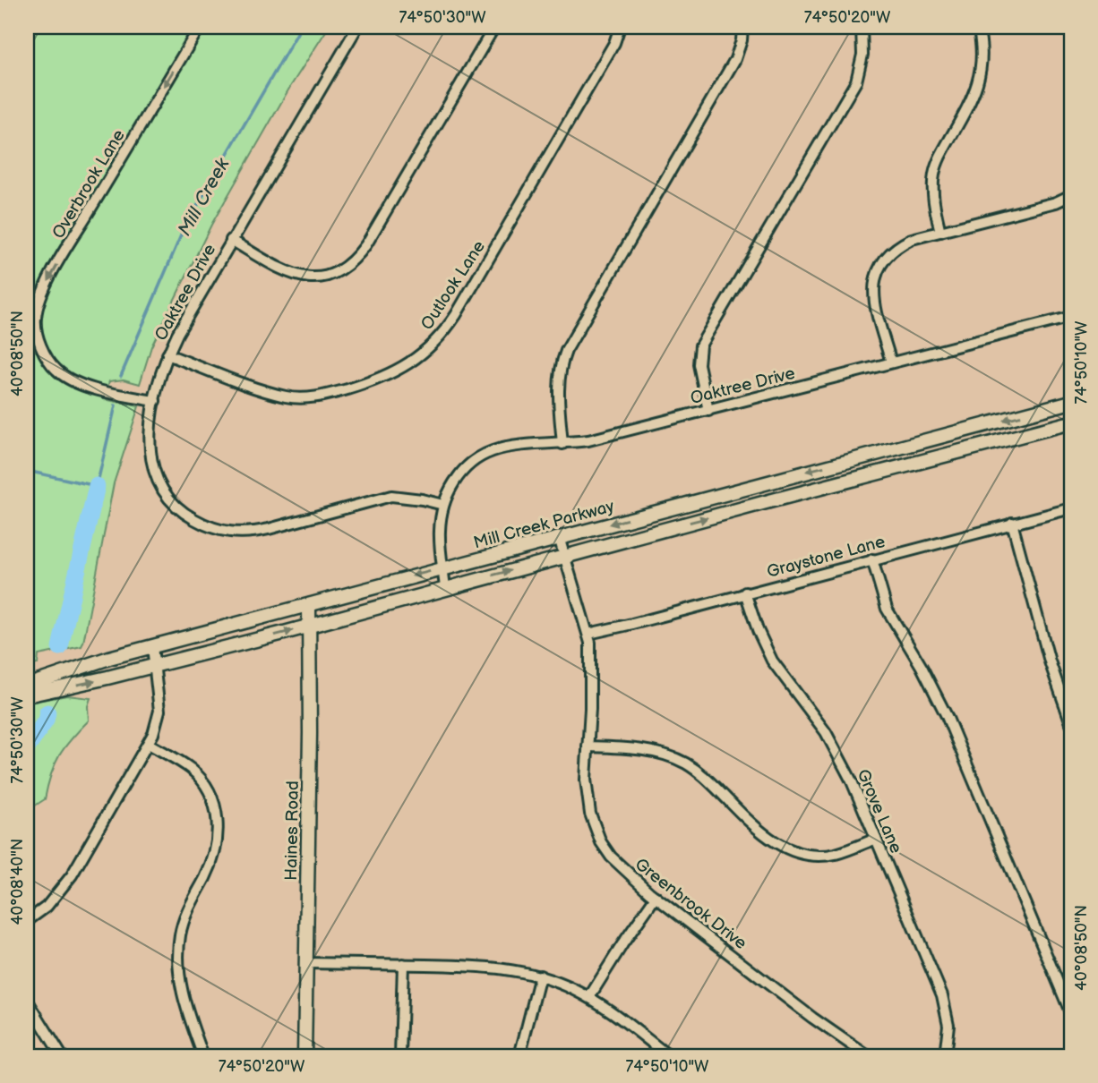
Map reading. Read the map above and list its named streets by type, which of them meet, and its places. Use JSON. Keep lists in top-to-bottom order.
{
  "streets": {
    "main road": ["Mill Creek Parkway", "Haines Road"],
    "street": [
      "Overbrook Lane",
      "Outlook Lane",
      "Oaktree Drive",
      "Graystone Lane",
      "Grove Lane",
      "Greenbrook Drive"
    ]
  },
  "crossings": [
    ["Overbrook Lane", "Oaktree Drive"],
    ["Outlook Lane", "Oaktree Drive"],
    ["Oaktree Drive", "Mill Creek Parkway"],
    ["Mill Creek Parkway", "Haines Road"],
    ["Mill Creek Parkway", "Greenbrook Drive"],
    ["Graystone Lane", "Grove Lane"],
    ["Graystone Lane", "Greenbrook Drive"]
  ],
  "water": ["Mill Creek"],
  "coordinates": [
    "74°50'30\"W",
    "74°50'20\"W",
    "40°08'50\"N",
    "74°50'10\"W",
    "40°08'40\"N"
  ]
}
